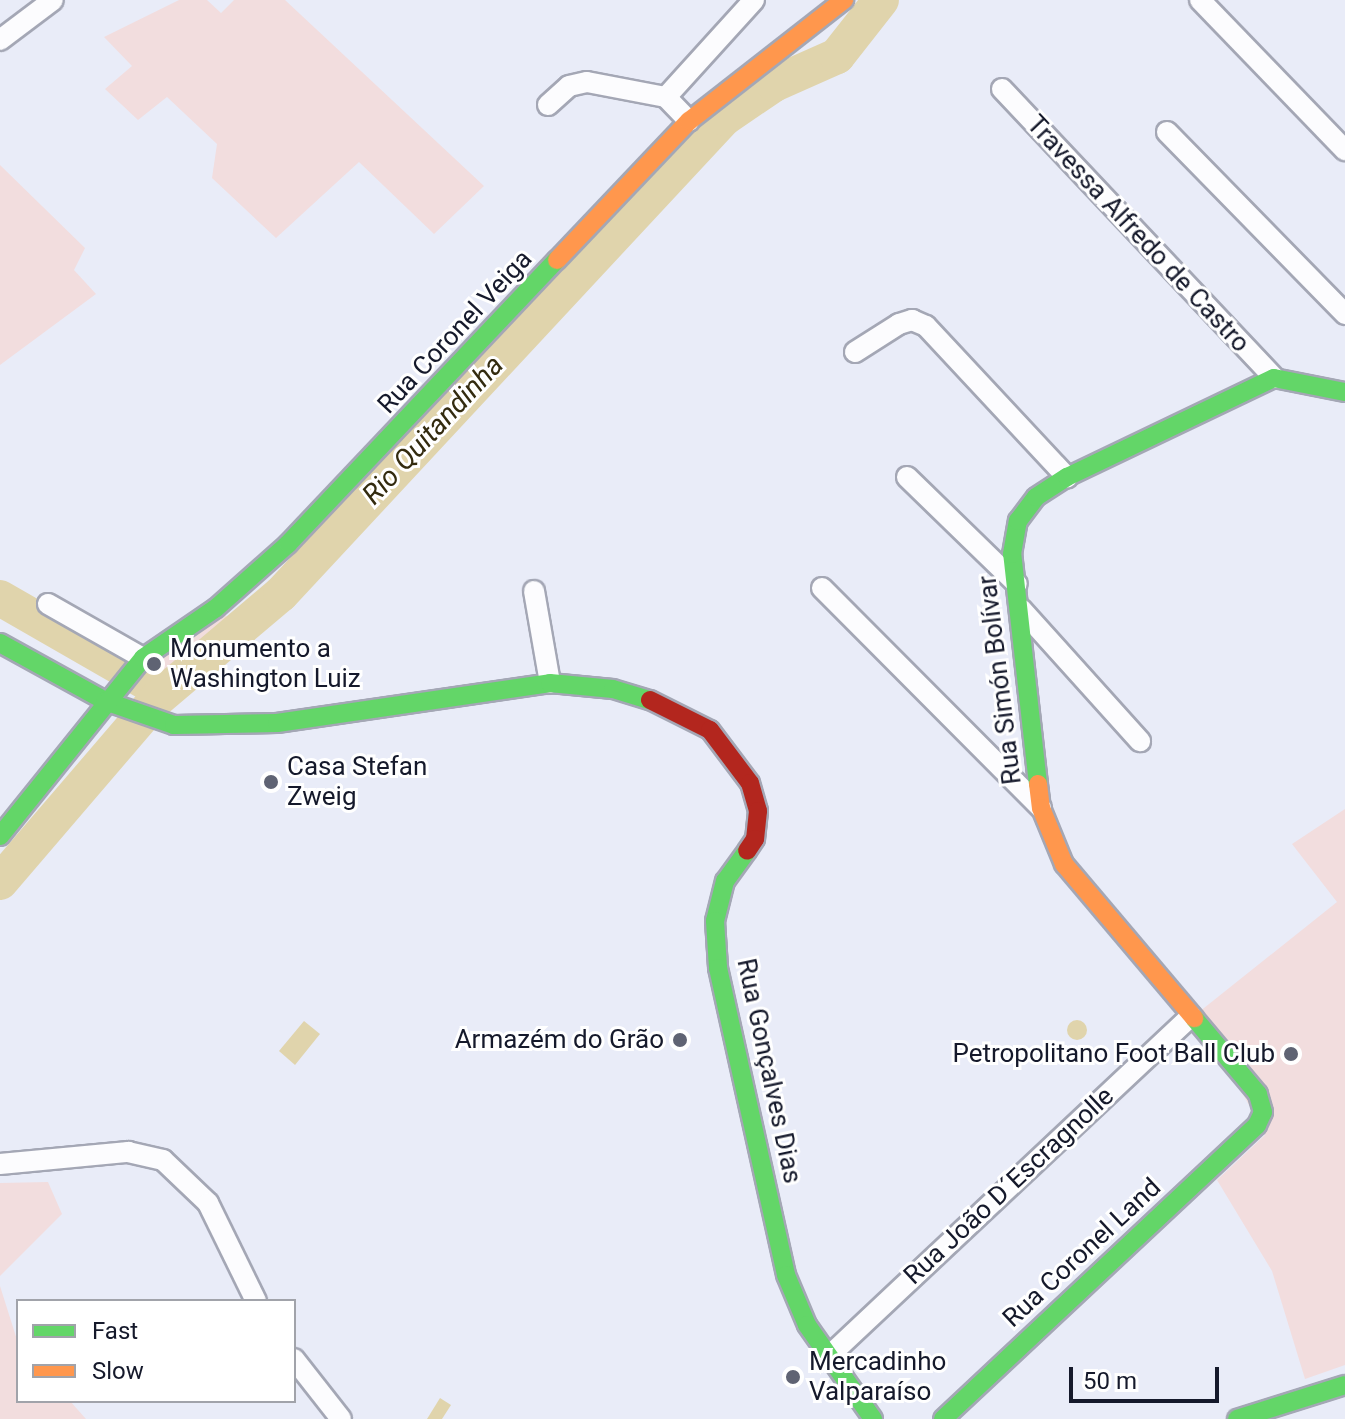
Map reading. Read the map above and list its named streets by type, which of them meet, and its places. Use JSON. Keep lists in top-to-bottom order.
{
  "streets": {
    "street": [
      "Travessa Alfredo de Castro",
      "Rua Coronel Veiga",
      "Rua Simón Bolívar",
      "Rua Gonçalves Dias",
      "Rua João D´Escragnolle",
      "Rua Coronel Land"
    ]
  },
  "crossings": [
    ["Travessa Alfredo de Castro", "Rua Simón Bolívar"],
    ["Rua Coronel Veiga", "Rua Gonçalves Dias"],
    ["Rua Simón Bolívar", "Rua João D´Escragnolle"],
    ["Rua Simón Bolívar", "Rua Coronel Land"],
    ["Rua Gonçalves Dias", "Rua João D´Escragnolle"]
  ],
  "water": ["Rio Quitandinha"],
  "places": [
    "Monumento a Washington Luiz",
    "Casa Stefan Zweig",
    "Armazém do Grão",
    "Petropolitano Foot Ball Club",
    "Mercadinho Valparaíso"
  ],
  "legend": ["Fast", "Slow"],
  "scale_bar": "50 m"
}
